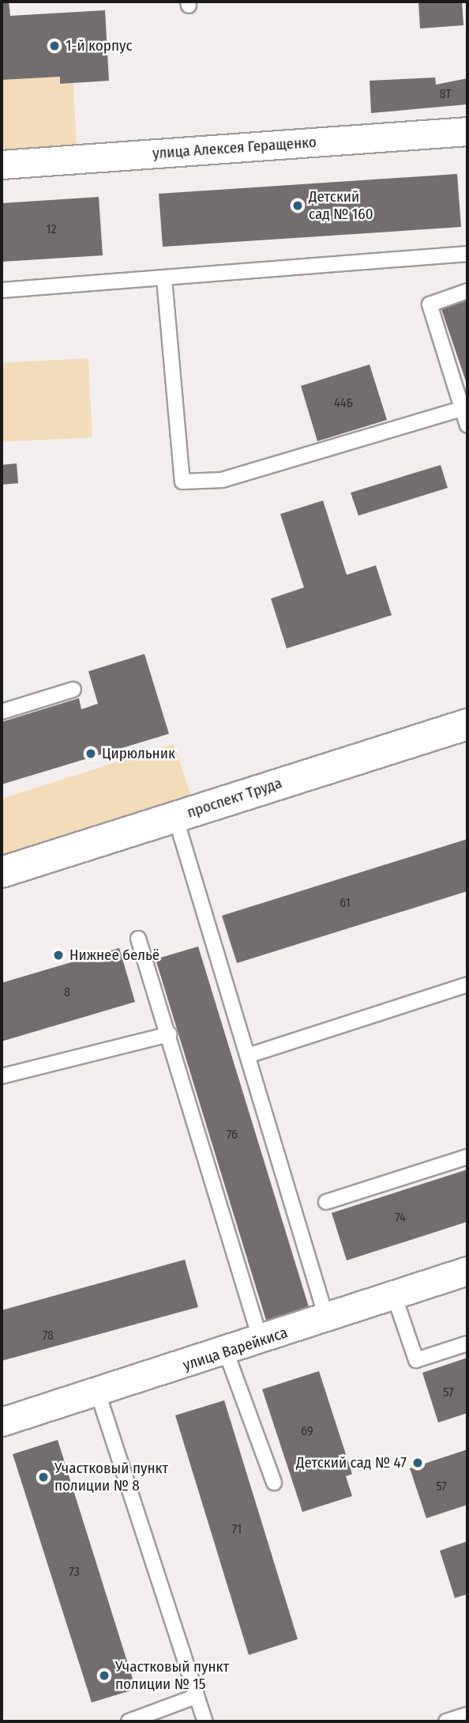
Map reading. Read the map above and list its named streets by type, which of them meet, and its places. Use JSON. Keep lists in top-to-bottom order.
{
  "streets": {
    "main road": ["проспект Труда"],
    "street": ["улица Алексея Геращенко", "улица Варейкиса"]
  },
  "places": [
    "1-й корпус",
    "Детский сад № 160",
    "Цирюльник",
    "Нижнее бельё",
    "Детский сад № 47",
    "Участковый пункт полиции № 8",
    "Участковый пункт полиции № 15"
  ],
  "house_numbers": [
    "8Т",
    "12",
    "44Б",
    "61",
    "8",
    "76",
    "74",
    "78",
    "57",
    "69",
    "57",
    "71",
    "73"
  ]
}
